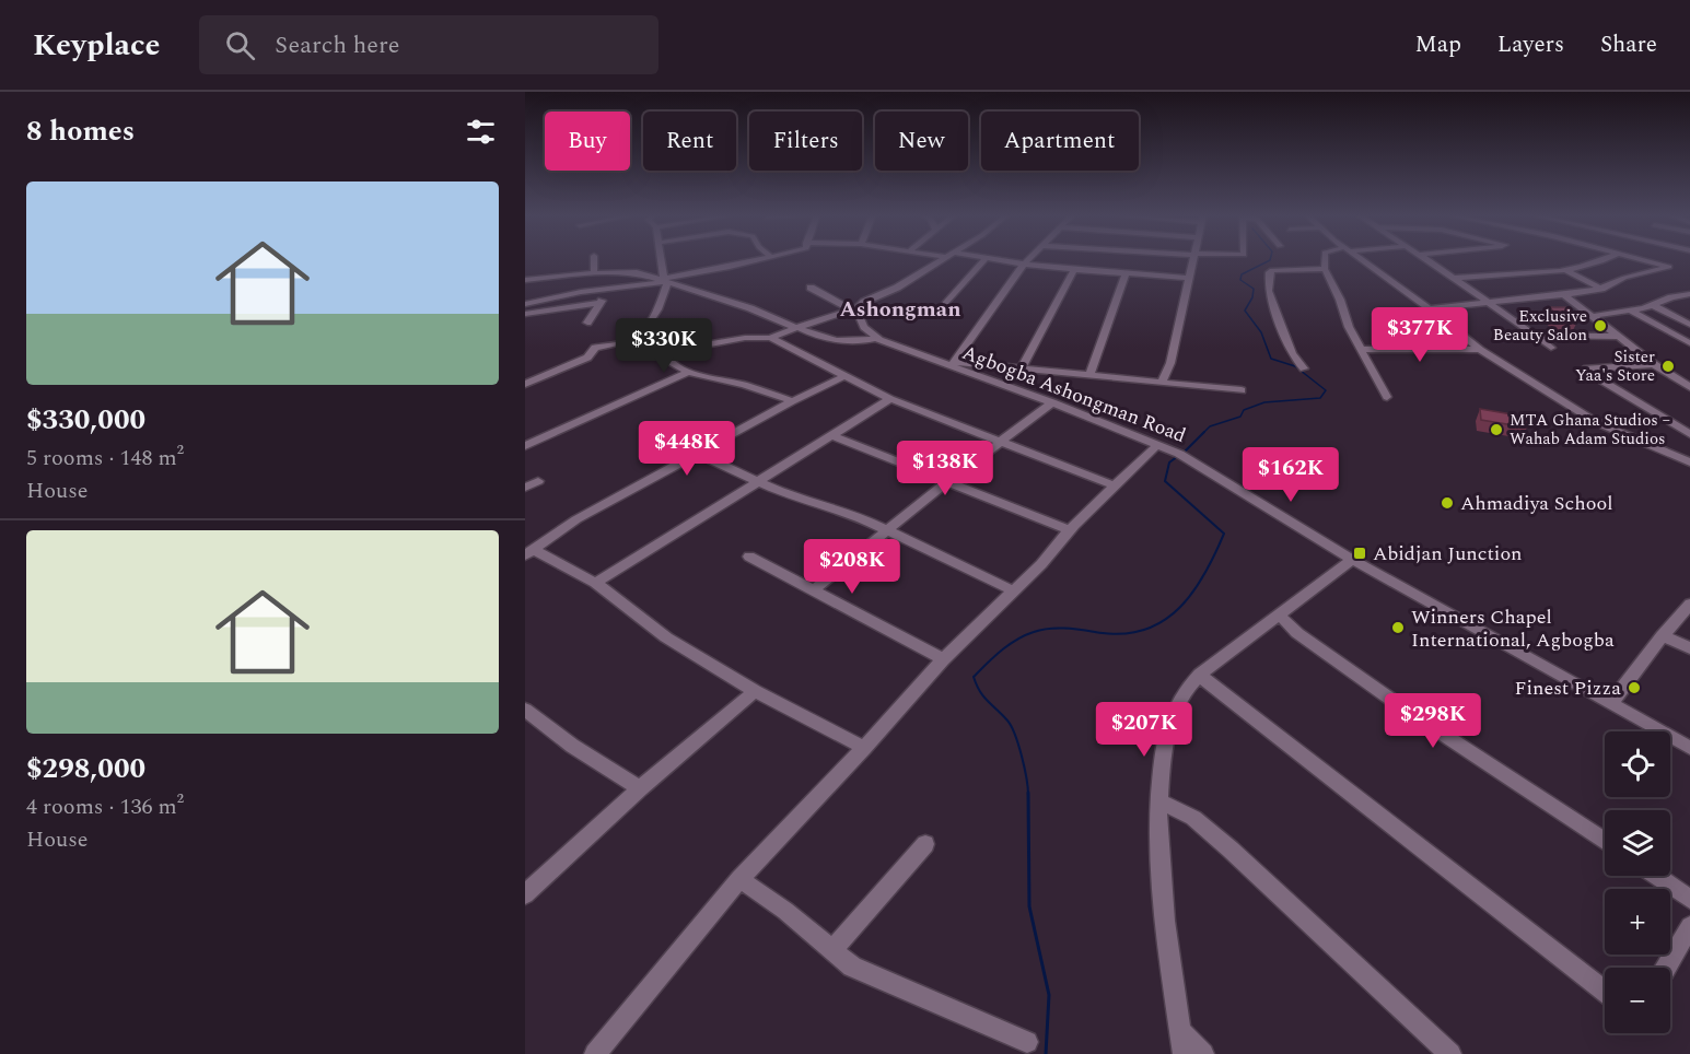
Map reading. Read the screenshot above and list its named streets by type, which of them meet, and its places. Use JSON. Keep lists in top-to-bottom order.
{
  "streets": {
    "street": ["Agbogba Ashongman Road"]
  },
  "districts": ["Ashongman"],
  "places": {
    "other": [
      "Exclusive Beauty Salon",
      "Sister Yaa's Store",
      "MTA Ghana Studios – Wahab Adam Studios",
      "Ahmadiya School",
      "Winners Chapel International, Agbogba",
      "Finest Pizza"
    ],
    "transit": ["Abidjan Junction"]
  },
  "page": {
    "header": "Keyplace",
    "search": "Search here",
    "nav": ["Map", "Layers", "Share"],
    "heading": "8 homes",
    "chip": [
      "Buy",
      "Rent",
      "Filters",
      "New",
      "Apartment"
    ],
    "list": [
      {
        "name": "$330,000",
        "note": "5 rooms · 148 m² · House"
      },
      {
        "name": "$298,000",
        "note": "4 rooms · 136 m² · House"
      }
    ],
    "price": [
      "$377K",
      "$330K",
      "$448K",
      "$138K",
      "$162K",
      "$208K",
      "$298K",
      "$207K"
    ],
    "map_buttons": ["+", "−"]
  }
}
